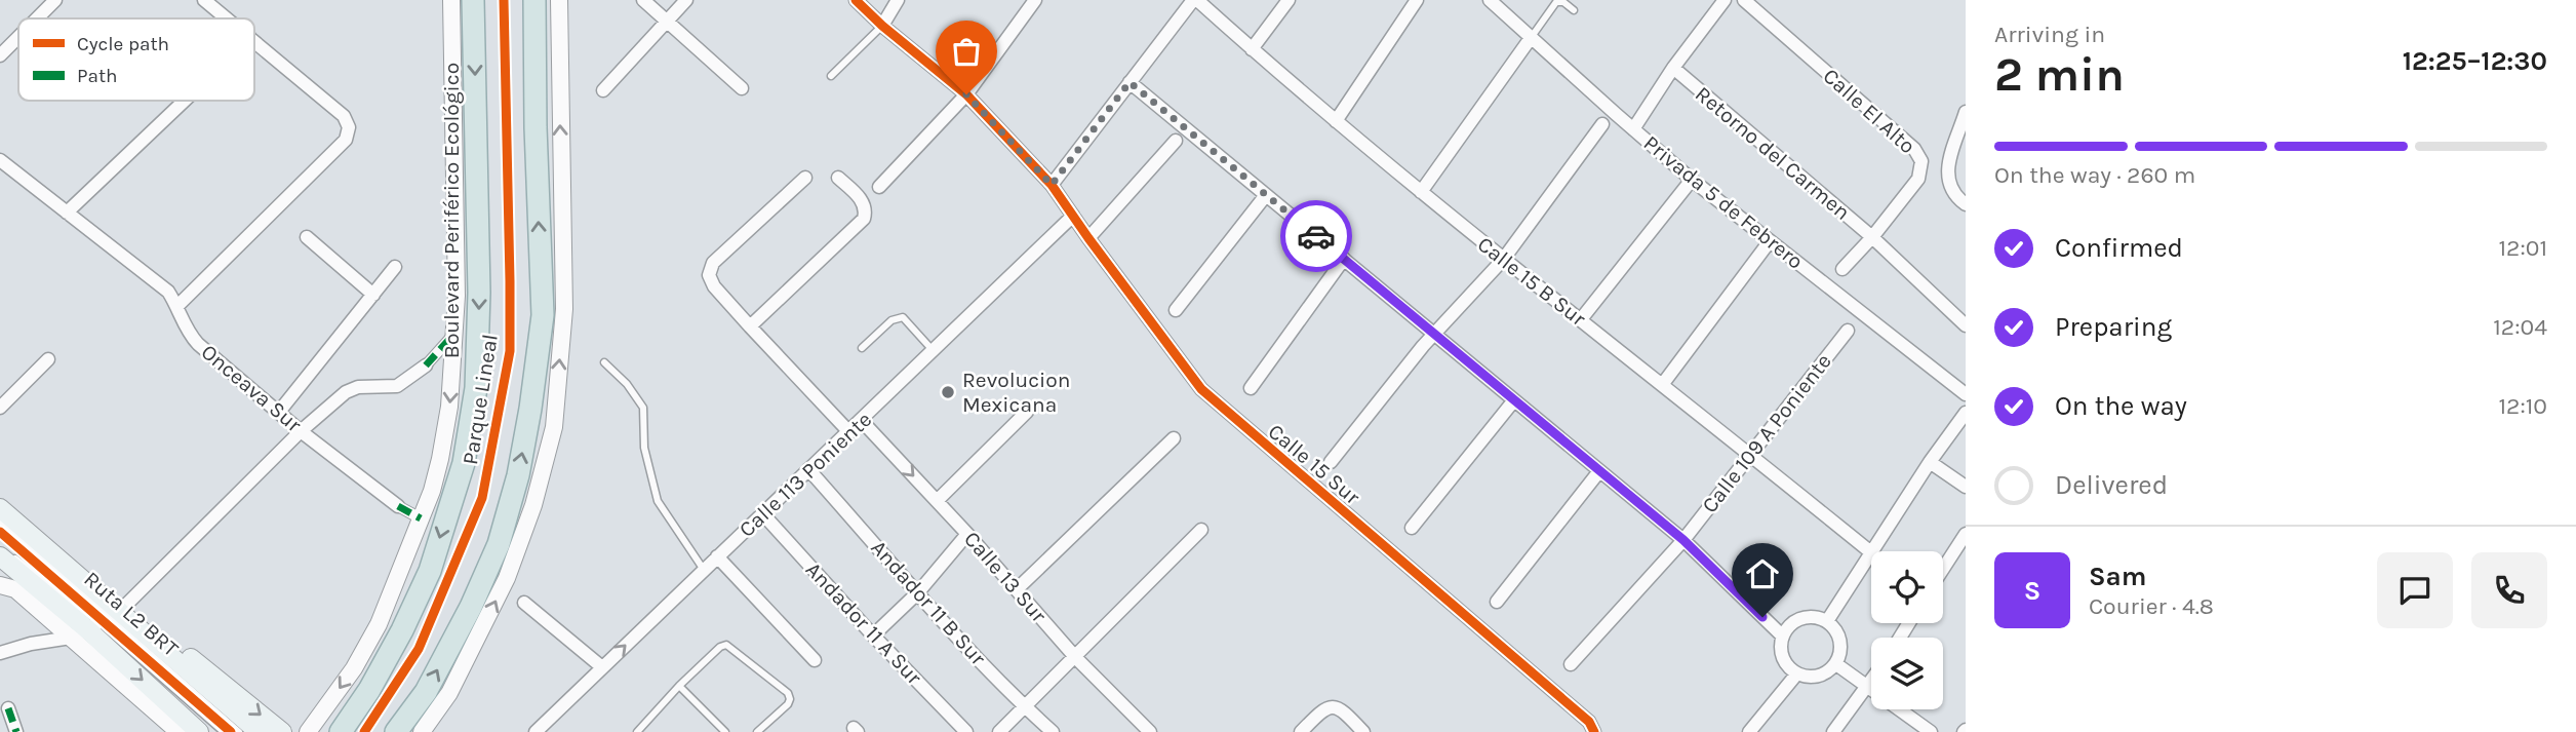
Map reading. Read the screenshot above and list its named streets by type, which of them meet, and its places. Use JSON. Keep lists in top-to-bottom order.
{
  "streets": {
    "highway": ["Boulevard Periférico Ecológico"],
    "street": [
      "Calle El Alto",
      "Retorno del Carmen",
      "Privada 5 de Febrero",
      "Calle 15 B Sur",
      "Onceava Sur",
      "Calle 109 A Poniente",
      "Calle 15 Sur",
      "Calle 113 Poniente",
      "Calle 13 Sur",
      "Andador 11 B Sur",
      "Andador 11 A Sur"
    ],
    "lane": ["Ruta L2 BRT"],
    "cycle path": ["Parque Lineal"]
  },
  "crossings": [
    ["Calle El Alto", "Retorno del Carmen"],
    ["Boulevard Periférico Ecológico", "Onceava Sur"],
    ["Calle 15 B Sur", "Calle 109 A Poniente"],
    ["Calle 15 Sur", "Calle 113 Poniente"],
    ["Calle 113 Poniente", "Calle 13 Sur"],
    ["Calle 113 Poniente", "Andador 11 B Sur"],
    ["Calle 113 Poniente", "Andador 11 A Sur"]
  ],
  "places": ["Revolucion Mexicana"],
  "legend": ["Cycle path", "Path"],
  "page": {
    "heading": ["2 min", "Arriving in", "12:25–12:30"],
    "panel": ["Sam", "Courier · 4.8"],
    "bar": "On the way · 260 m",
    "list": [
      ["Confirmed", "12:01"],
      ["Preparing", "12:04"],
      ["On the way", "12:10"],
      "Delivered"
    ],
    "round": "S"
  }
}
